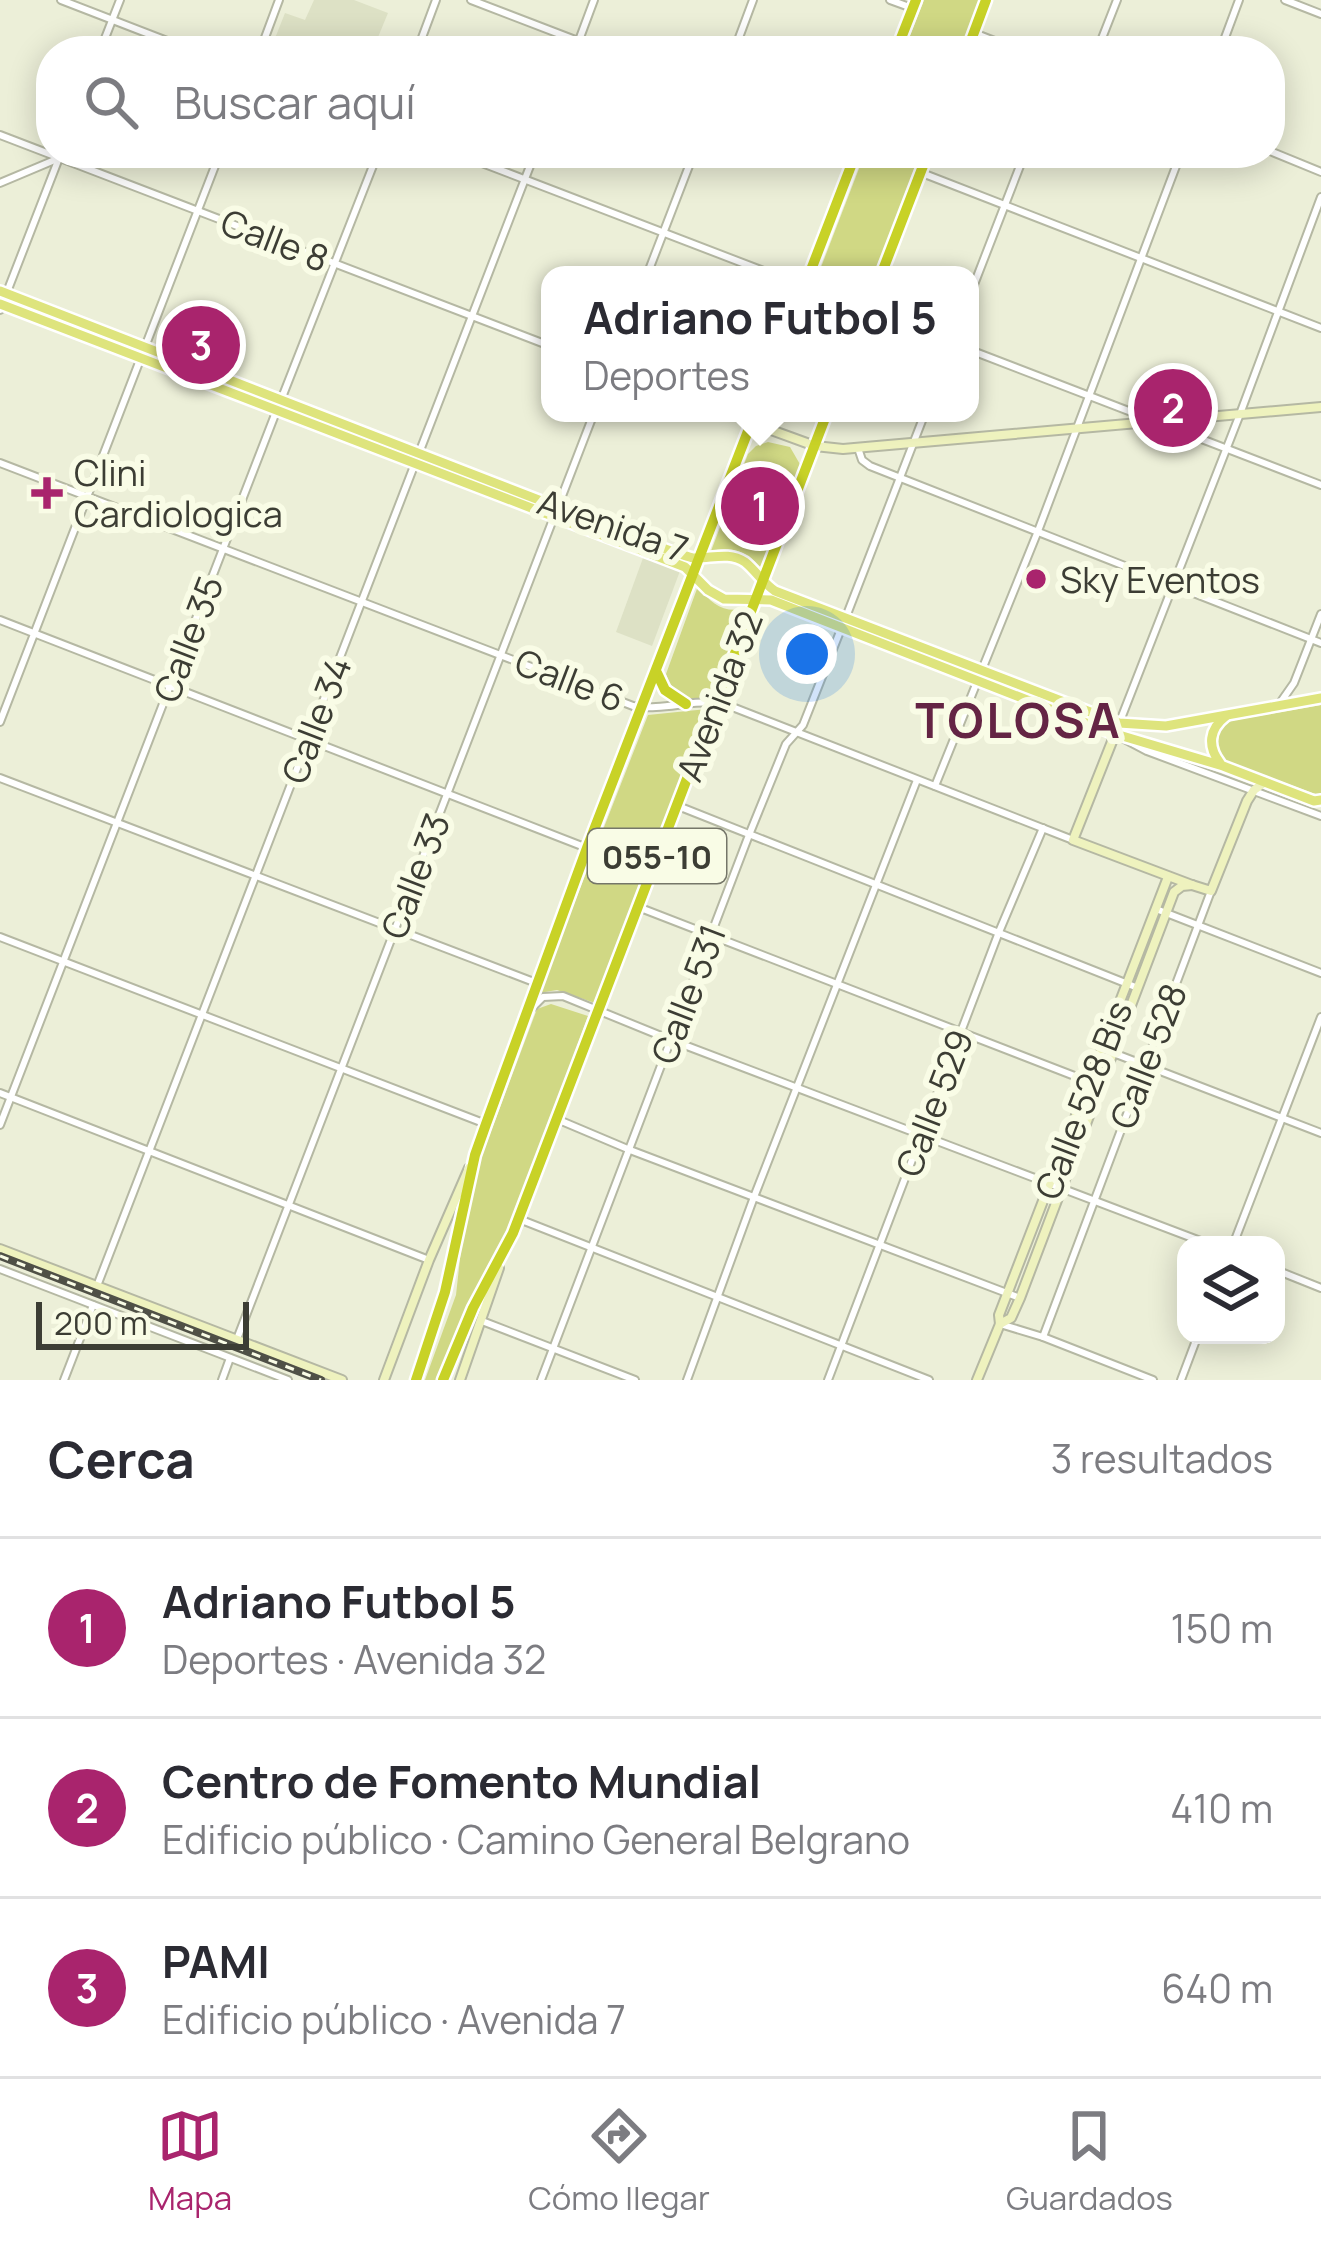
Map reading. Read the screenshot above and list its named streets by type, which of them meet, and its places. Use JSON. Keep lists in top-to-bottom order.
{
  "streets": {
    "highway": ["Avenida 32", "055-10"],
    "main road": ["Avenida 7"],
    "street": [
      "Calle 8",
      "Calle 35",
      "Calle 6",
      "Calle 34",
      "Calle 33",
      "Calle 531",
      "Calle 528",
      "Calle 528 Bis",
      "Calle 529"
    ]
  },
  "crossings": [
    ["Calle 8", "Calle 35"],
    ["Calle 8", "Calle 34"],
    ["Avenida 7", "Calle 35"],
    ["Avenida 7", "Avenida 32"],
    ["Avenida 7", "Calle 34"],
    ["Avenida 7", "Calle 33"],
    ["Avenida 7", "Calle 531"],
    ["Avenida 7", "Calle 528"],
    ["Calle 35", "Calle 6"],
    ["Calle 6", "Avenida 32"],
    ["Calle 6", "Calle 34"],
    ["Calle 6", "Calle 33"],
    ["Calle 6", "Calle 531"],
    ["Calle 6", "Calle 528"],
    ["Calle 6", "Calle 528 Bis"],
    ["Calle 6", "Calle 529"]
  ],
  "districts": ["TOLOSA"],
  "places": {
    "health": ["Clini Cardiologica"],
    "other": ["Sky Eventos"]
  },
  "scale_bar": "200 m",
  "page": {
    "search": "Buscar aquí",
    "popup": ["Adriano Futbol 5", "Deportes"],
    "pins": ["3", "2", "1"],
    "scale": "200 m",
    "heading": ["Cerca", "3 resultados"],
    "list": [
      {
        "mark": "1",
        "name": "Adriano Futbol 5",
        "note": "Deportes · Avenida 32",
        "value": "150 m"
      },
      {
        "mark": "2",
        "name": "Centro de Fomento Mundial",
        "note": "Edificio público · Camino General Belgrano",
        "value": "410 m"
      },
      {
        "mark": "3",
        "name": "PAMI",
        "note": "Edificio público · Avenida 7",
        "value": "640 m"
      }
    ],
    "nav": ["Mapa", "Cómo llegar", "Guardados"]
  }
}
